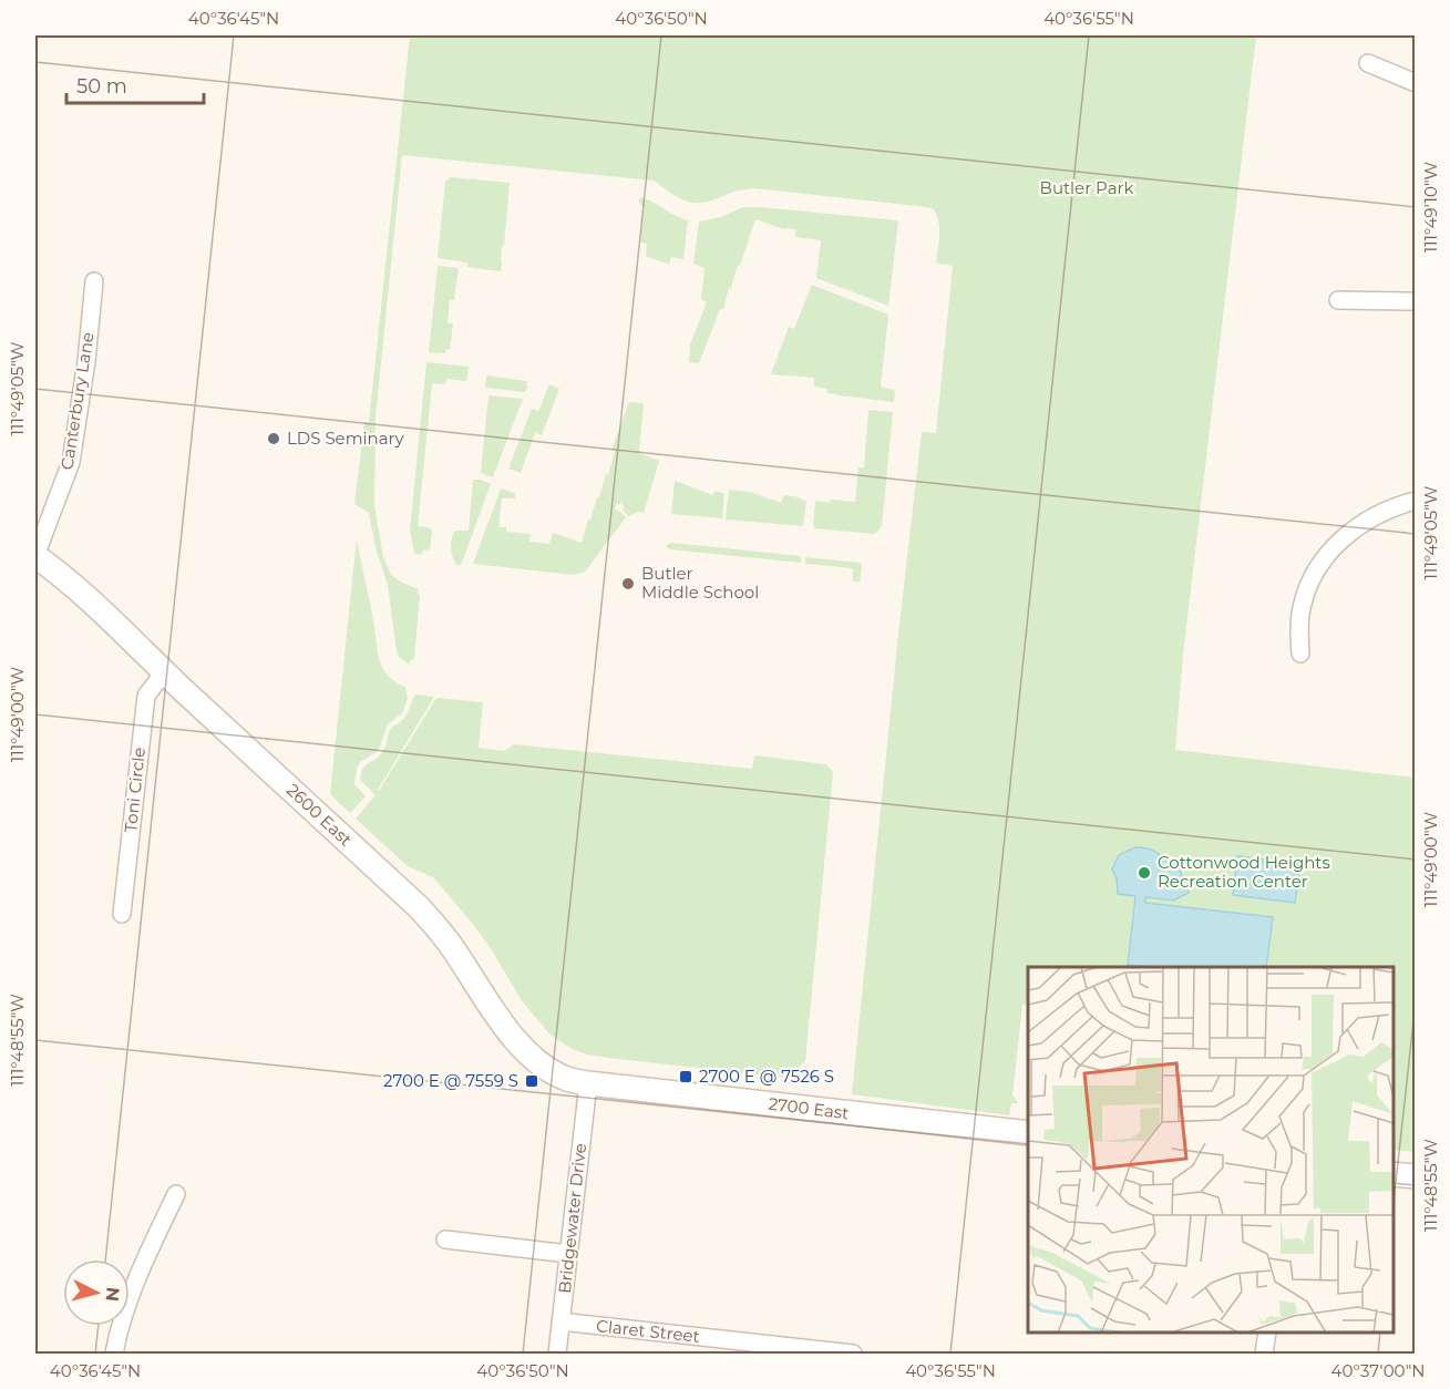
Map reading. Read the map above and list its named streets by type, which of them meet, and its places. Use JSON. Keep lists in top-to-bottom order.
{
  "streets": {
    "street": [
      "Canterbury Lane",
      "Toni Circle",
      "2600 East",
      "2700 East",
      "Bridgewater Drive",
      "Claret Street"
    ]
  },
  "crossings": [
    ["Canterbury Lane", "2600 East"],
    ["Toni Circle", "2600 East"],
    ["2600 East", "2700 East"],
    ["2600 East", "Bridgewater Drive"],
    ["2700 East", "Bridgewater Drive"],
    ["Bridgewater Drive", "Claret Street"]
  ],
  "parks": ["Butler Park"],
  "places": {
    "other": ["LDS Seminary", "Butler Middle School", "Cottonwood Heights Recreation Center"],
    "transit": ["2700 E @ 7526 S", "2700 E @ 7559 S"]
  },
  "scale_bar": "50 m",
  "north": "right",
  "coordinates": [
    "40°36'45\"N",
    "40°36'50\"N",
    "40°36'55\"N",
    "111°49'10\"W",
    "111°49'05\"W",
    "111°49'00\"W",
    "111°48'55\"W",
    "40°37'00\"N"
  ]
}
